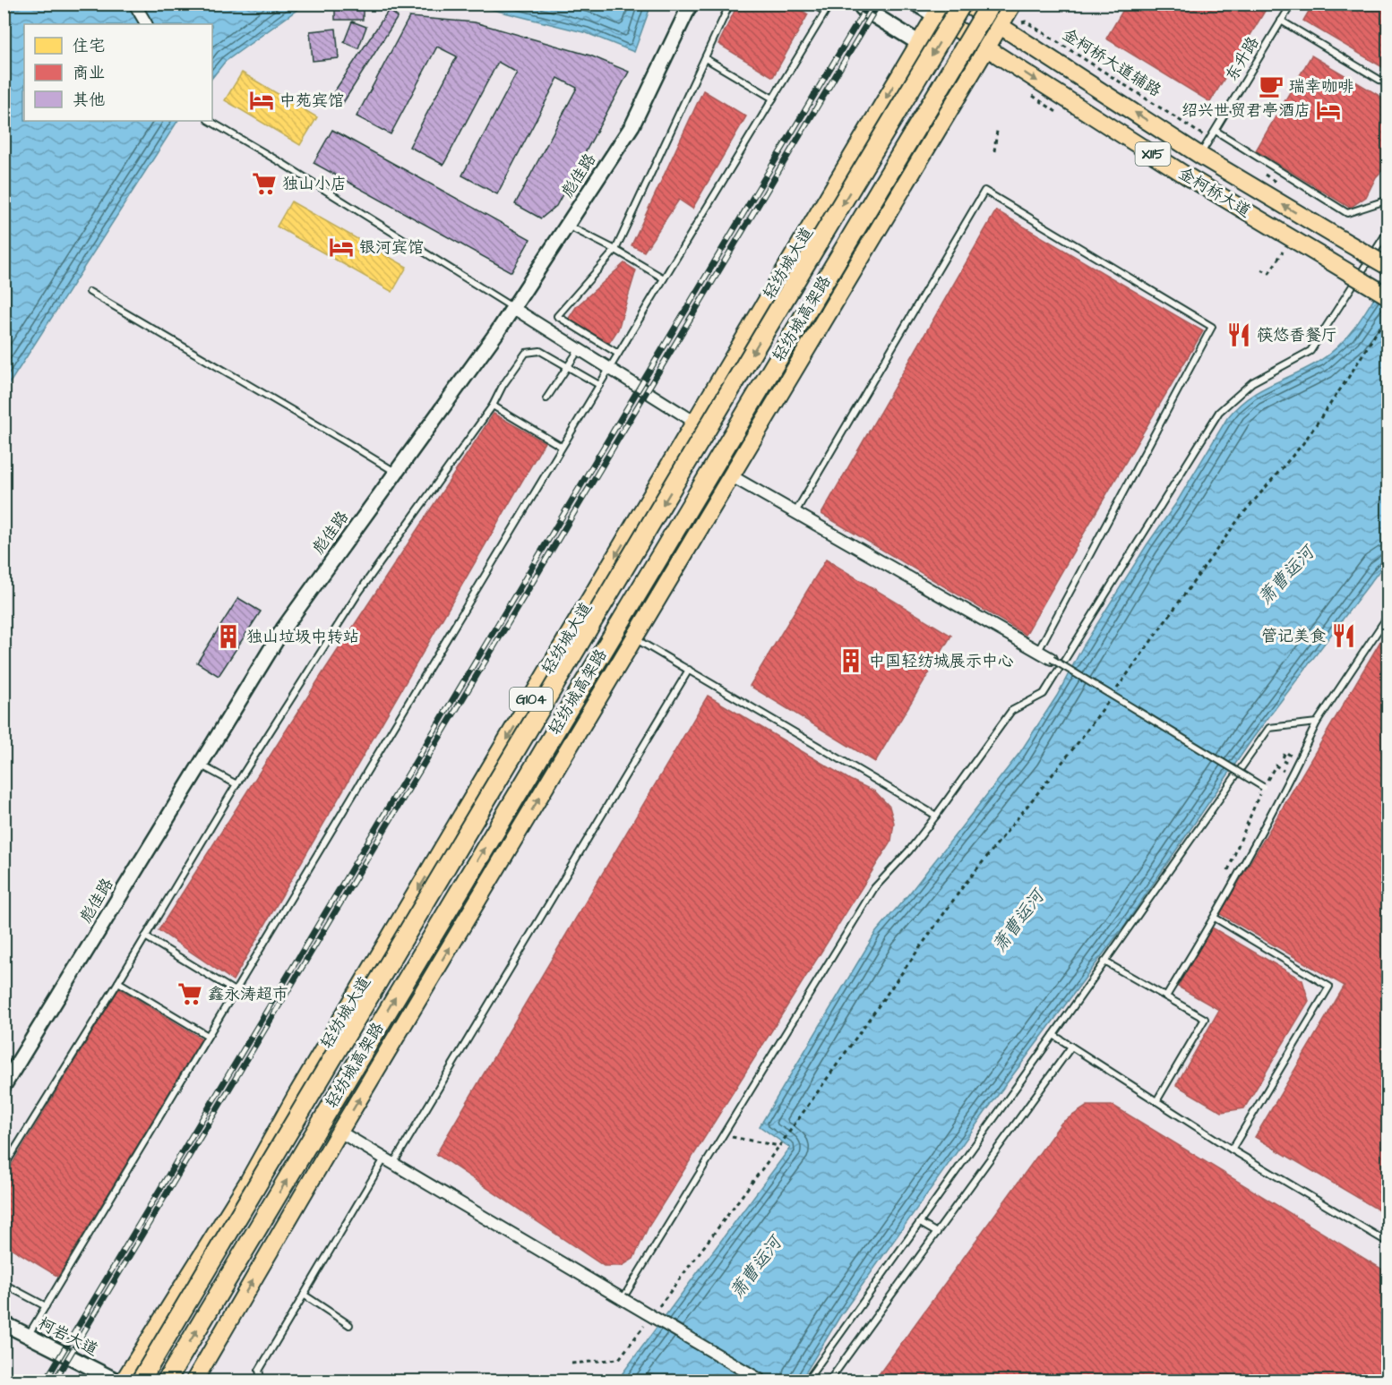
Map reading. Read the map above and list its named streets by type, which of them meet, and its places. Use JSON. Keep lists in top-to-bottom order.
{
  "streets": {
    "highway": ["轻纺城高架路"],
    "main road": [
      "X115",
      "金柯桥大道",
      "轻纺城大道",
      "G104"
    ],
    "street": ["彪佳路", "柯岩大道"],
    "lane": ["东升路"],
    "path": ["金柯桥大道辅路"]
  },
  "crossings": [
    ["东升路", "金柯桥大道辅路"],
    ["东升路", "金柯桥大道"],
    ["金柯桥大道辅路", "金柯桥大道"],
    ["金柯桥大道", "轻纺城大道"],
    ["金柯桥大道", "轻纺城高架路"]
  ],
  "water": ["萧曹运河"],
  "places": {
    "cafe": ["瑞幸咖啡"],
    "hotel": ["中苑宾馆", "绍兴世贸君亭酒店", "银河宾馆"],
    "supermarket": ["独山小店", "鑫永涛超市"],
    "restaurant": ["筷悠香餐厅", "管记美食"],
    "building": ["独山垃圾中转站", "中国轻纺城展示中心"]
  },
  "legend": ["住宅", "商业", "其他"]
}
